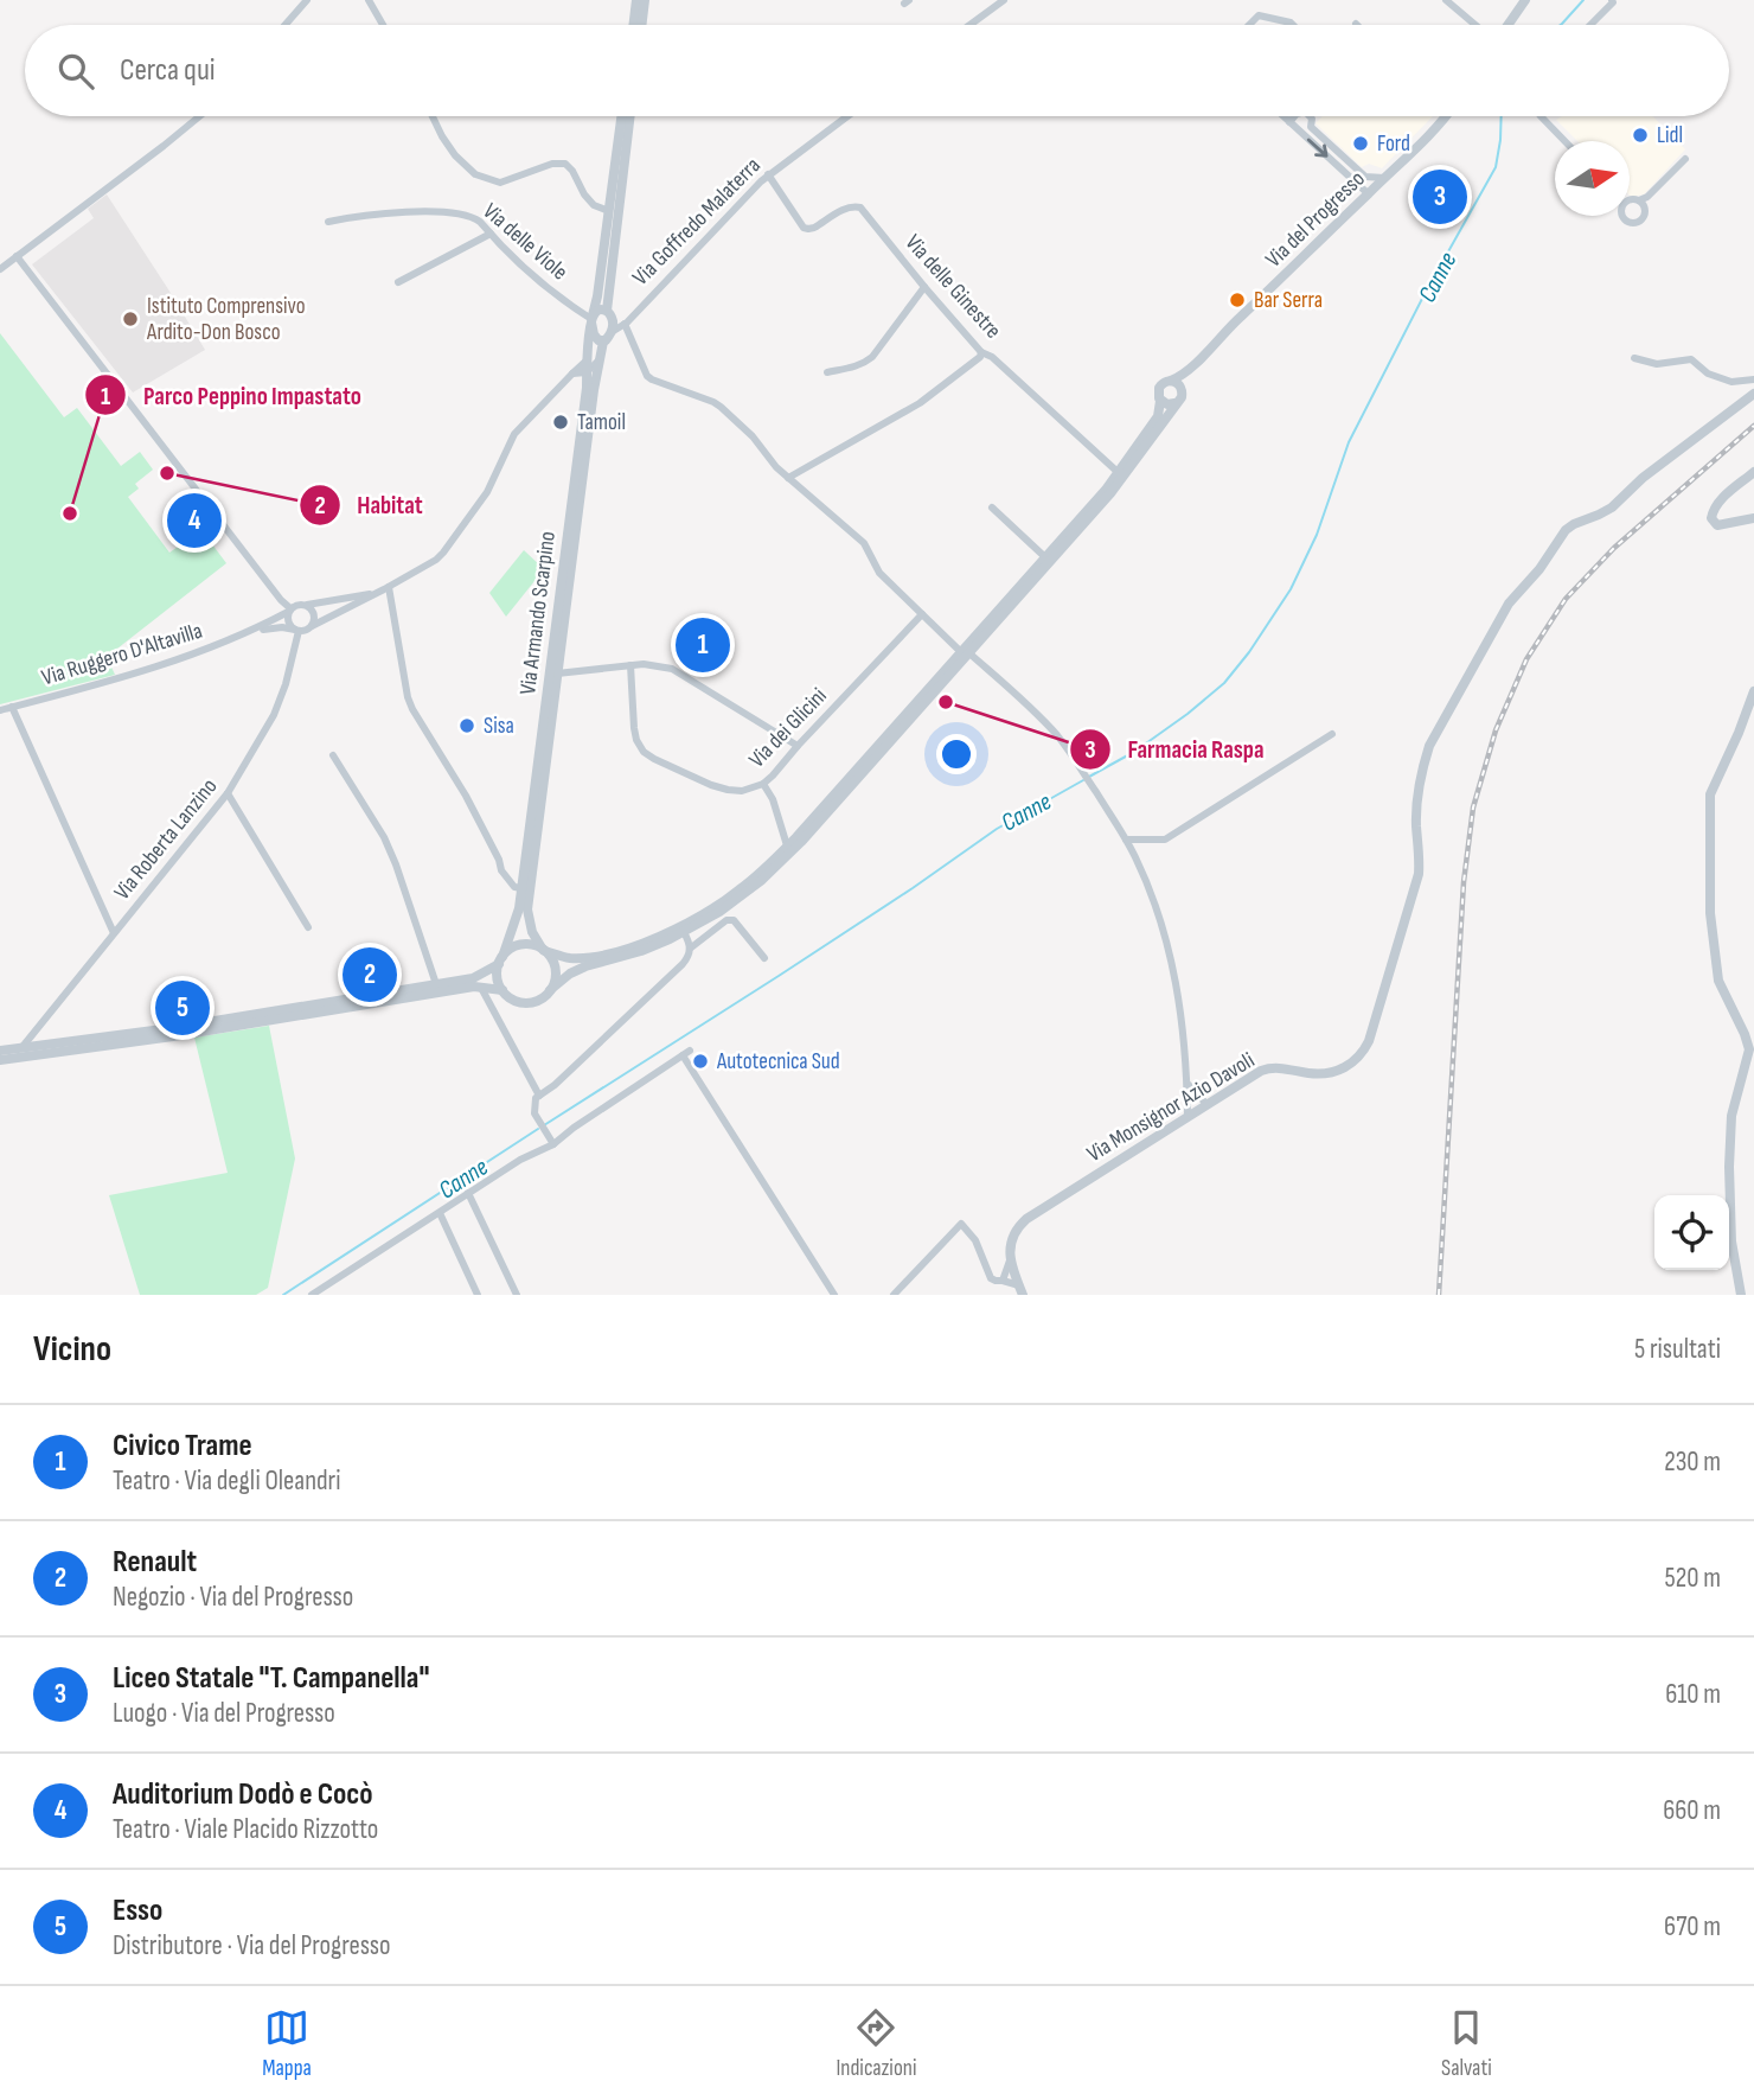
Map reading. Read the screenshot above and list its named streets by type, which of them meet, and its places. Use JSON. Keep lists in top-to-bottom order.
{
  "streets": {
    "street": [
      "Via del Progresso",
      "Via Goffredo Malaterra",
      "Via delle Viole",
      "Via delle Ginestre",
      "Via Armando Scarpino",
      "Via Ruggero D'Altavilla",
      "Via dei Glicini",
      "Via Roberta Lanzino",
      "Via Monsignor Azio Davoli"
    ]
  },
  "crossings": [
    ["Via Goffredo Malaterra", "Via delle Viole"],
    ["Via Goffredo Malaterra", "Via delle Ginestre"],
    ["Via Goffredo Malaterra", "Via Armando Scarpino"],
    ["Via delle Viole", "Via Armando Scarpino"],
    ["Via Ruggero D'Altavilla", "Via Roberta Lanzino"]
  ],
  "water": ["Canne"],
  "places": [
    "Lidl",
    "Ford",
    "Bar Serra",
    "Istituto Comprensivo Ardito-Don Bosco",
    "Tamoil",
    "Habitat",
    "Parco Peppino Impastato",
    "Farmacia Raspa",
    "Sisa",
    "Autotecnica Sud"
  ],
  "north": "right",
  "page": {
    "search": "Cerca qui",
    "pins": [
      "3",
      "4",
      "1",
      "2",
      "5"
    ],
    "heading": ["Vicino", "5 risultati"],
    "list": [
      {
        "mark": "1",
        "name": "Civico Trame",
        "note": "Teatro · Via degli Oleandri",
        "value": "230 m"
      },
      {
        "mark": "2",
        "name": "Renault",
        "note": "Negozio · Via del Progresso",
        "value": "520 m"
      },
      {
        "mark": "3",
        "name": "Liceo Statale \"T. Campanella\"",
        "note": "Luogo · Via del Progresso",
        "value": "610 m"
      },
      {
        "mark": "4",
        "name": "Auditorium Dodò e Cocò",
        "note": "Teatro · Viale Placido Rizzotto",
        "value": "660 m"
      },
      {
        "mark": "5",
        "name": "Esso",
        "note": "Distributore · Via del Progresso",
        "value": "670 m"
      }
    ],
    "nav": ["Mappa", "Indicazioni", "Salvati"]
  }
}
